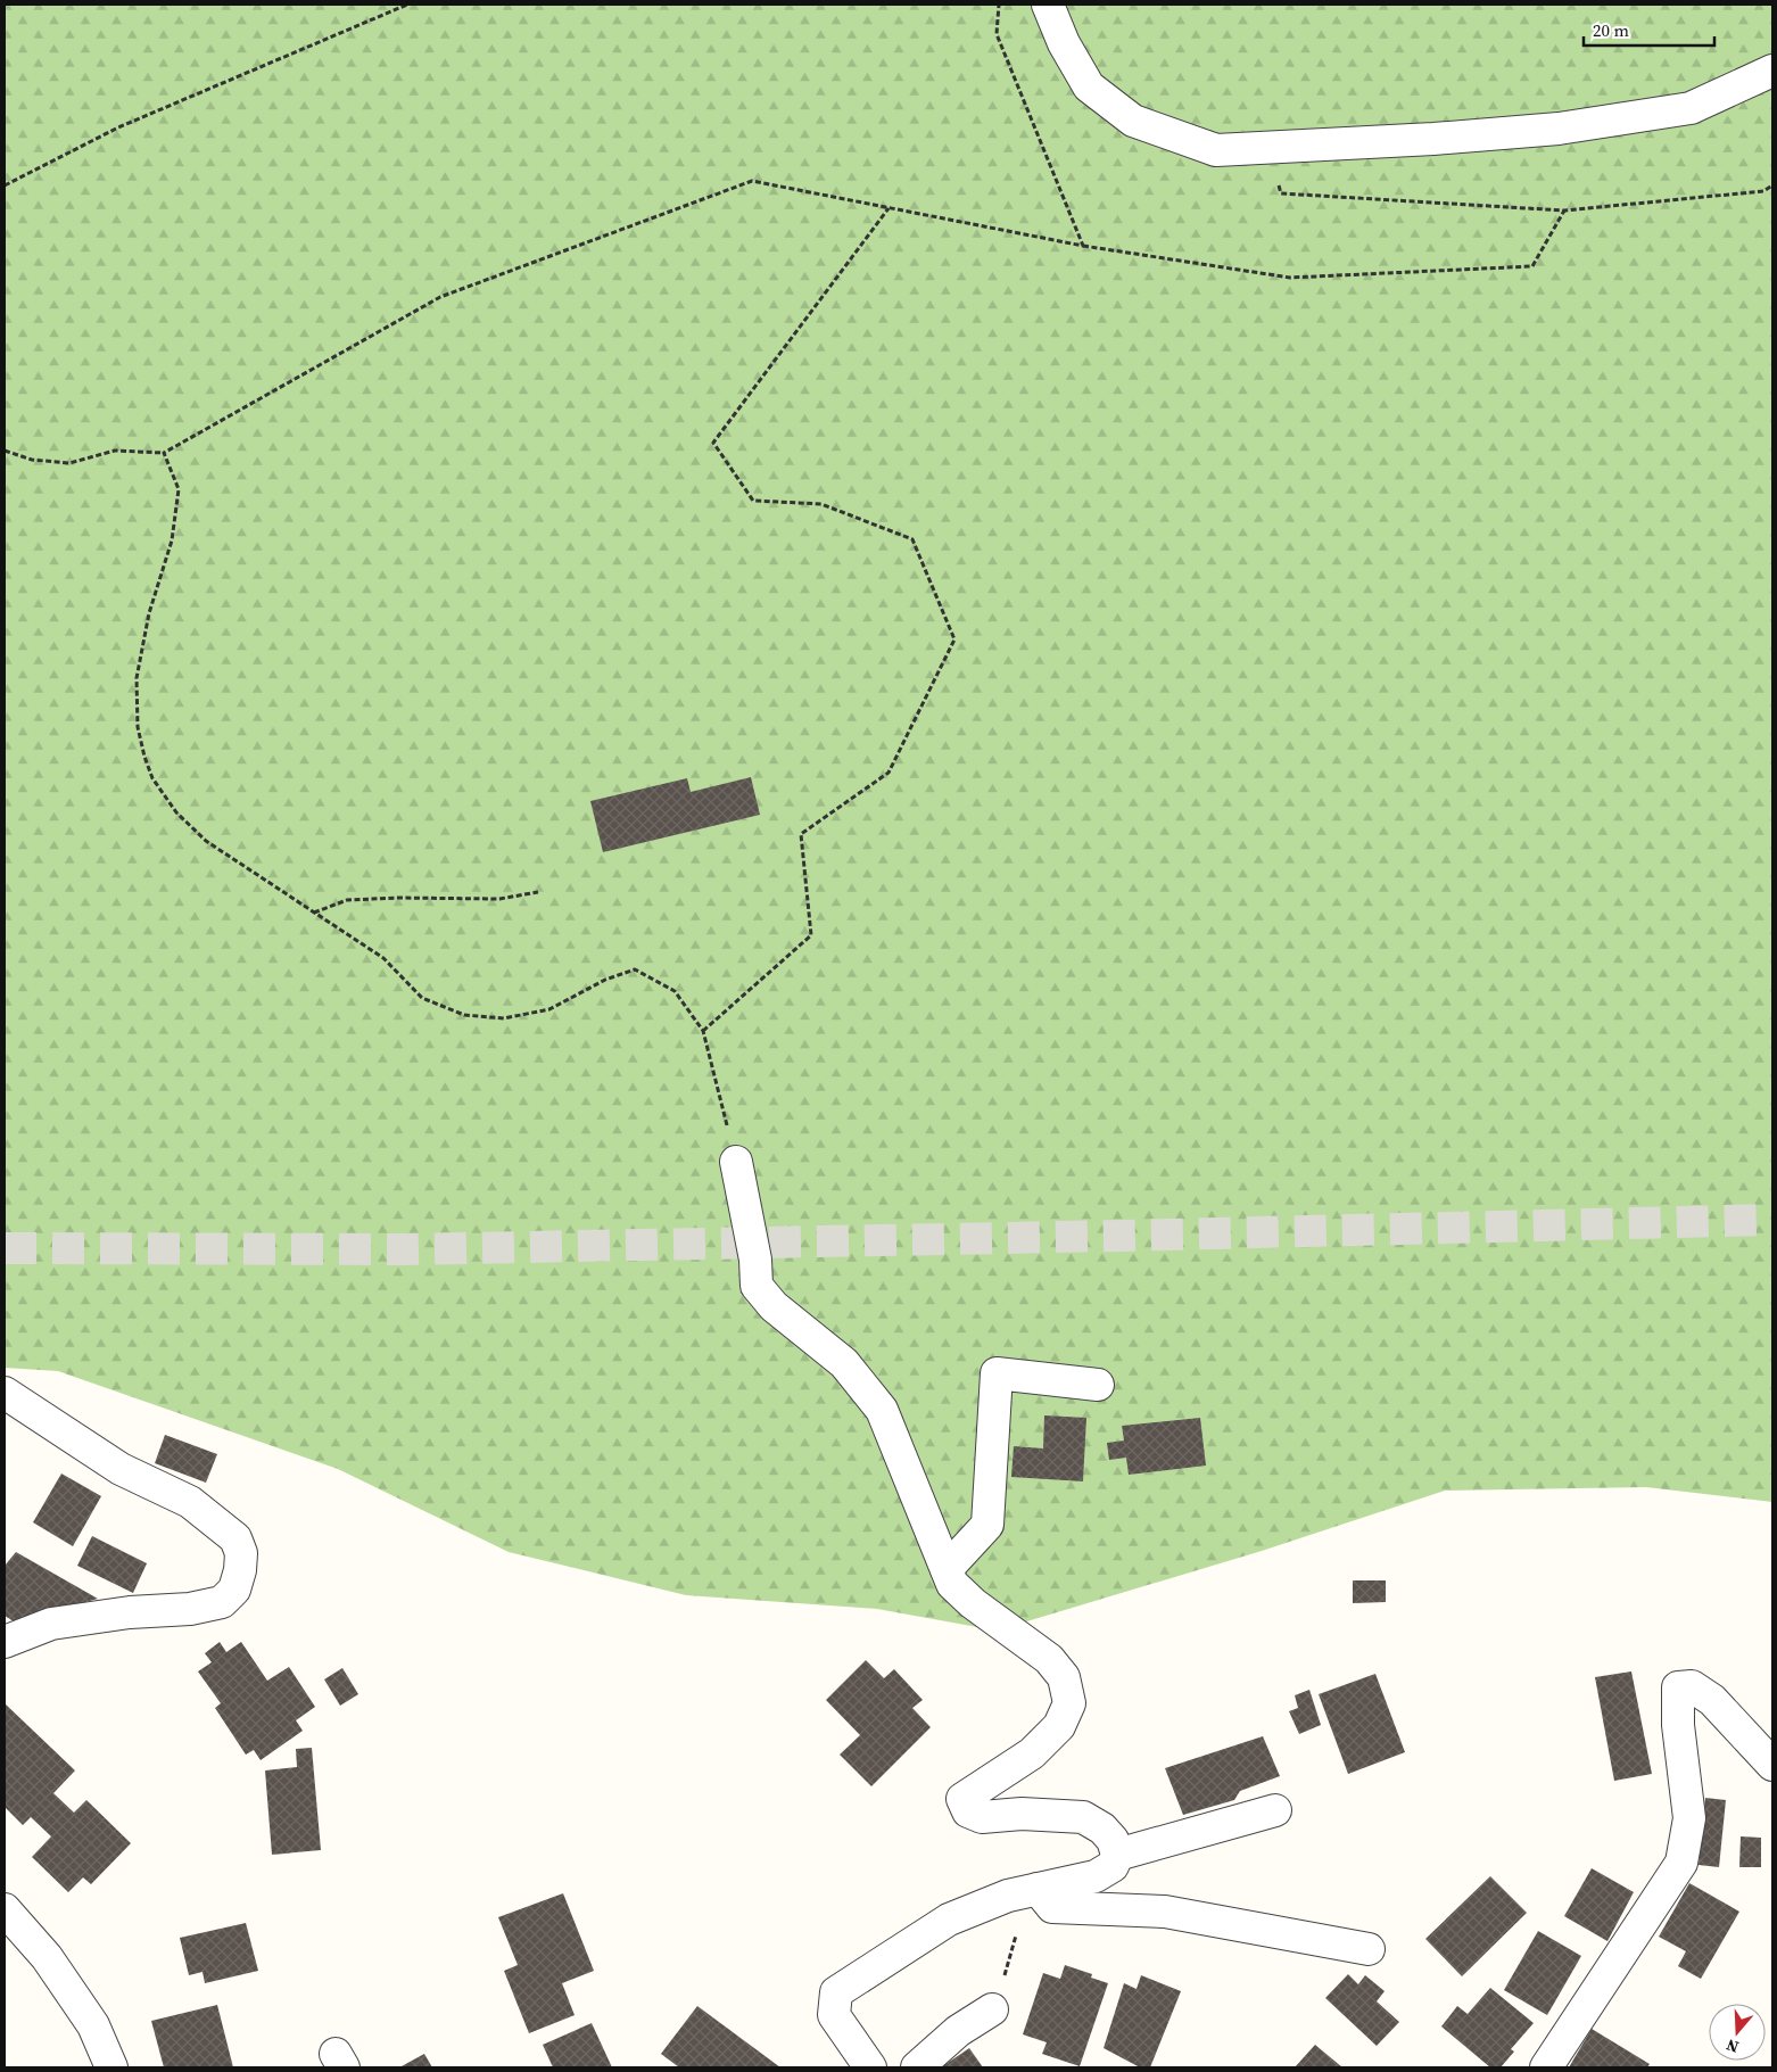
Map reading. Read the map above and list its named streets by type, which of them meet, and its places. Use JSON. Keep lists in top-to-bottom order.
{
  "scale_bar": "20 m",
  "north": "bottom"
}
